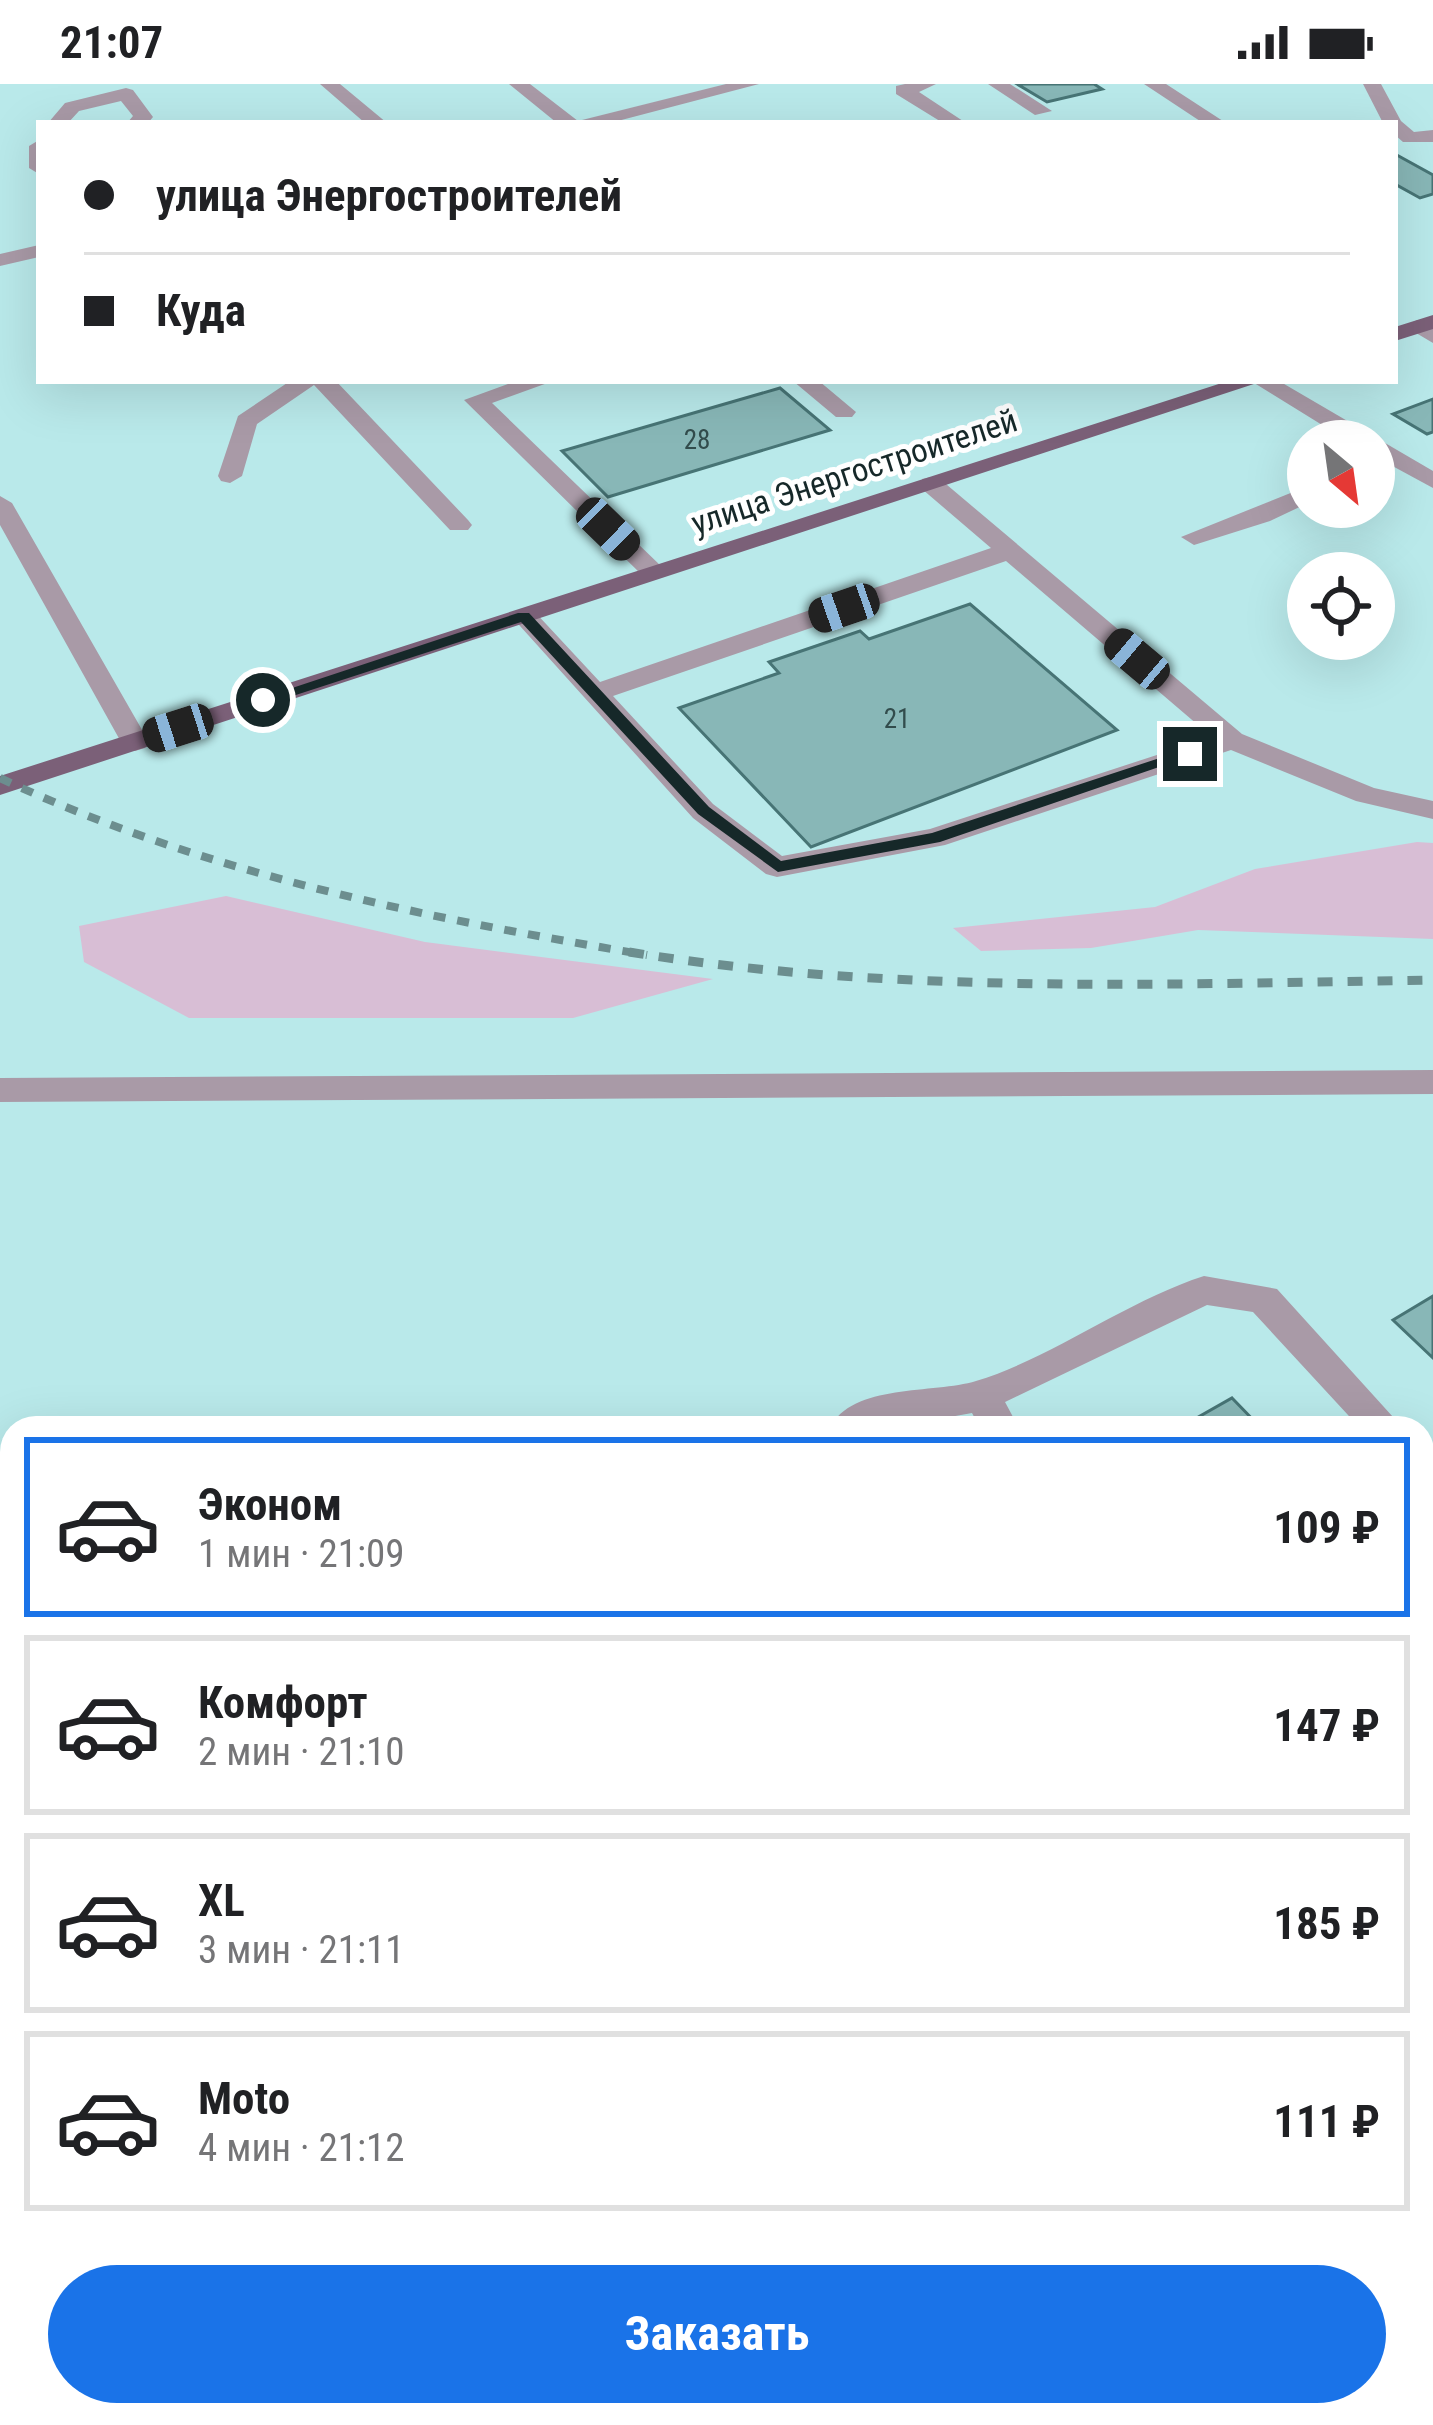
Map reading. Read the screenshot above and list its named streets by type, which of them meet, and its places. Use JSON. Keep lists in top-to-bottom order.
{
  "streets": {
    "main road": ["улица Энергостроителей"]
  },
  "house_numbers": ["28", "21"],
  "north": "bottom right",
  "page": {
    "status": "21:07",
    "banner": ["улица Энергостроителей", "Куда"],
    "list": [
      {
        "name": "Эконом",
        "note": "1 мин · 21:09",
        "value": "109 ₽"
      },
      {
        "name": "Комфорт",
        "note": "2 мин · 21:10",
        "value": "147 ₽"
      },
      {
        "name": "XL",
        "note": "3 мин · 21:11",
        "value": "185 ₽"
      },
      {
        "name": "Moto",
        "note": "4 мин · 21:12",
        "value": "111 ₽"
      }
    ],
    "buttons": "Заказать"
  }
}
